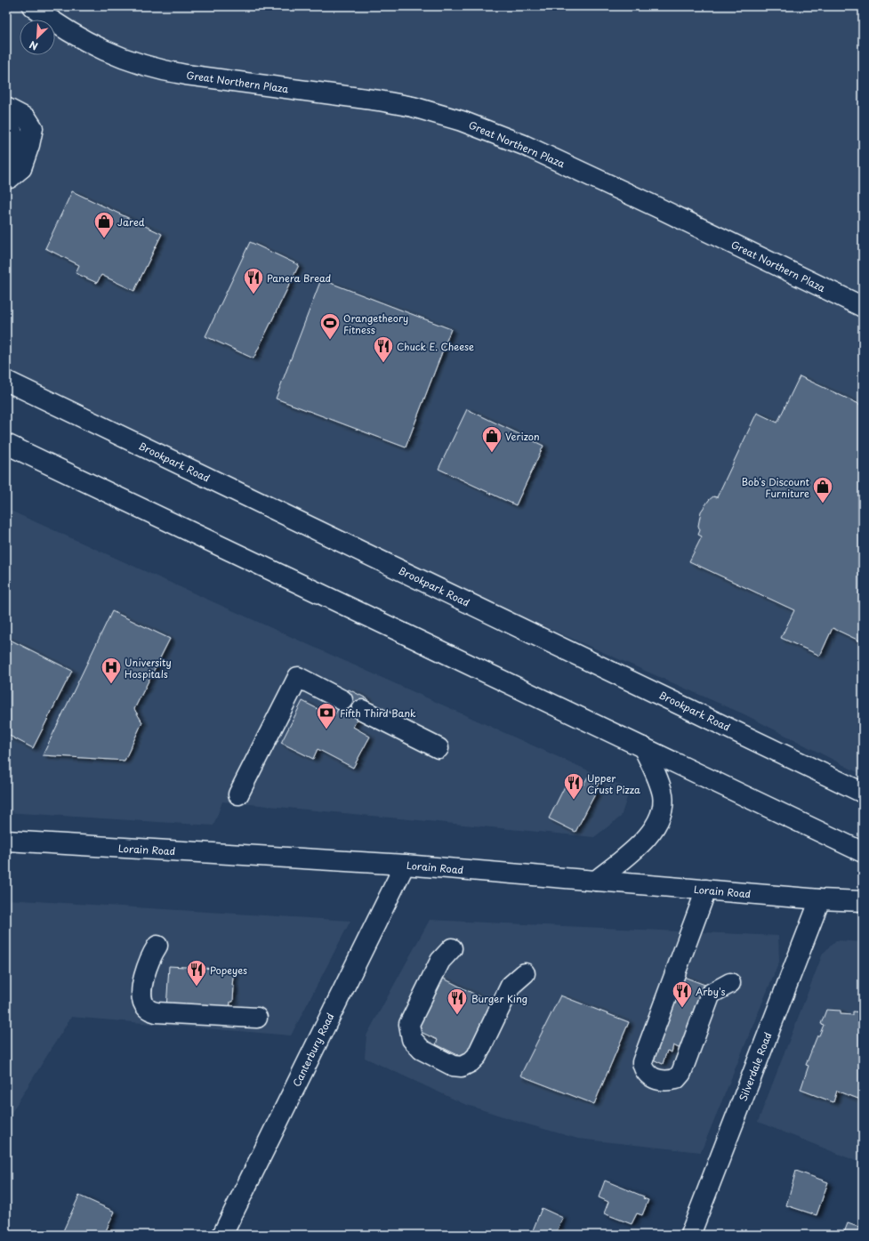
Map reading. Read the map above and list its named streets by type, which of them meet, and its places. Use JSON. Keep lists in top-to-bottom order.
{
  "streets": {
    "main road": [
      "Great Northern Plaza",
      "Brookpark Road",
      "Lorain Road",
      "Canterbury Road",
      "Silverdale Road"
    ]
  },
  "crossings": [
    ["Lorain Road", "Canterbury Road"],
    ["Lorain Road", "Silverdale Road"]
  ],
  "places": {
    "shop": ["Jared", "Verizon", "Bob's Discount Furniture"],
    "restaurant": [
      "Panera Bread",
      "Chuck E. Cheese",
      "Upper Crust Pizza",
      "Popeyes",
      "Arby's",
      "Burger King"
    ],
    "sports": ["Orangetheory Fitness"],
    "hospital": ["University Hospitals"],
    "bank": ["Fifth Third Bank"]
  },
  "north": "bottom left"
}
